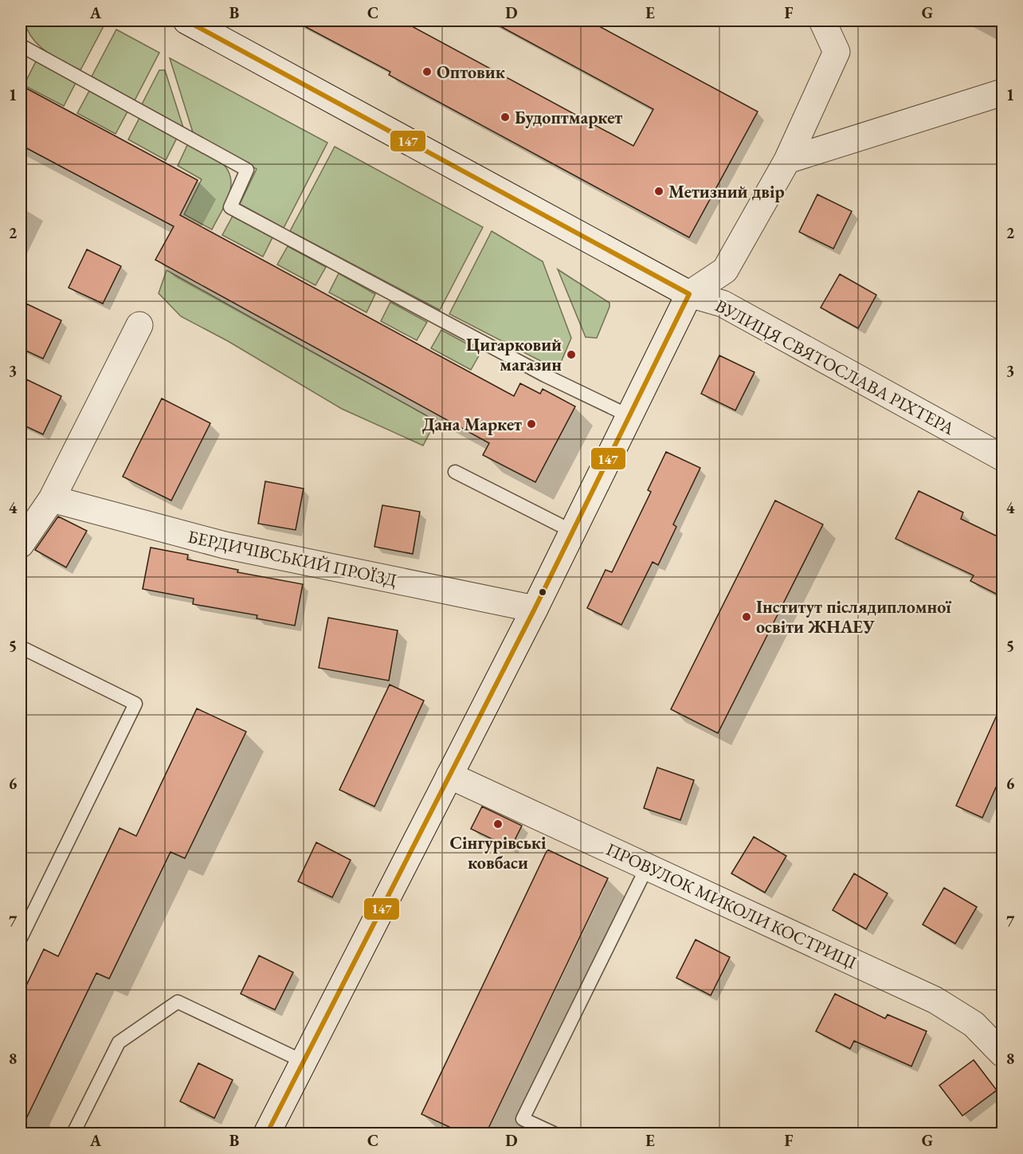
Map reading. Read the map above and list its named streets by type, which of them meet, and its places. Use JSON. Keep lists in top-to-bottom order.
{
  "streets": {
    "street": ["ВУЛИЦЯ СВЯТОСЛАВА РІХТЕРА", "БЕРДИЧІВСЬКИЙ ПРОЇЗД", "ПРОВУЛОК МИКОЛИ КОСТРИЦІ"]
  },
  "places": [
    "Оптовик",
    "Будоптмаркет",
    "Метизний двір",
    "Цигарковий магазин",
    "Дана Маркет",
    "Інститут післядипломної освіти ЖНАЕУ",
    "Сінгурівські ковбаси"
  ],
  "lines": ["transit line 147"],
  "grid": {
    "columns": [
      "A",
      "B",
      "C",
      "D",
      "E",
      "F",
      "G"
    ],
    "rows": [
      "1",
      "2",
      "3",
      "4",
      "5",
      "6",
      "7",
      "8"
    ]
  }
}
